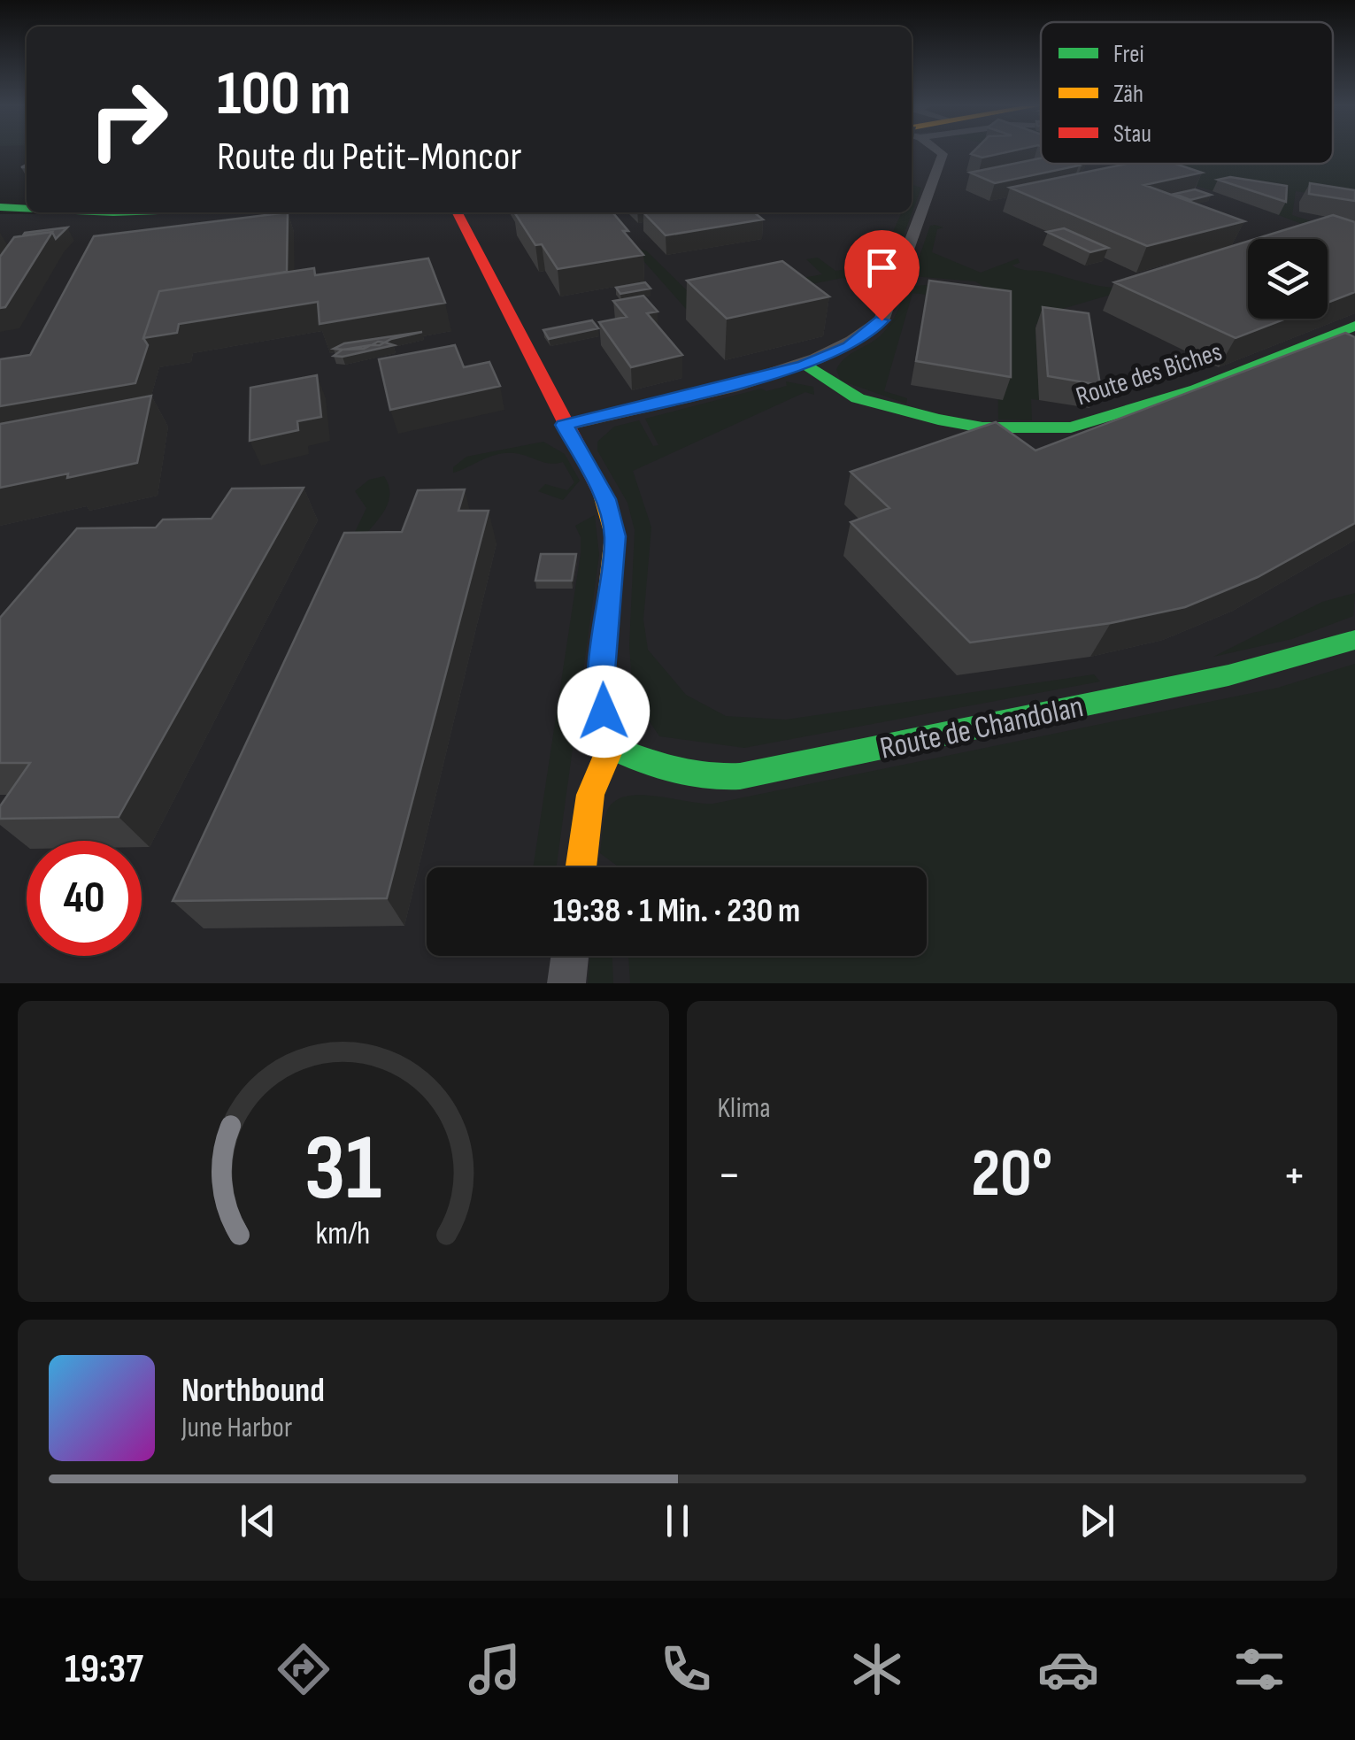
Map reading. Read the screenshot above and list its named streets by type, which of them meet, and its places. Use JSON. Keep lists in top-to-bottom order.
{
  "streets": {
    "street": ["Route des Biches", "Route de Chandolan"]
  },
  "legend": ["Frei", "Zäh", "Stau"],
  "page": {
    "turn": ["100 m", "Route du Petit-Moncor"],
    "limit": "40",
    "trip": "19:38 · 1 Min. · 230 m",
    "tile": "Klima",
    "heat": ["−", "20°", "+"],
    "song": ["Northbound", "June Harbor"],
    "tabs": "19:37",
    "gauge": ["31", "km/h"]
  }
}
